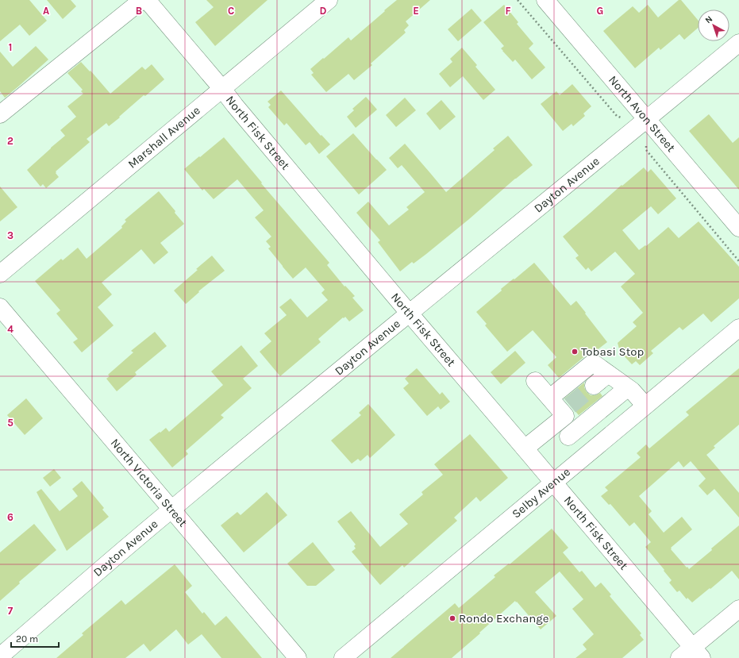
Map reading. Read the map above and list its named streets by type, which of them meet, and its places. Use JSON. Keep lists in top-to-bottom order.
{
  "streets": {
    "street": [
      "North Avon Street",
      "North Fisk Street",
      "Marshall Avenue",
      "Dayton Avenue",
      "North Victoria Street",
      "Selby Avenue"
    ]
  },
  "crossings": [
    ["North Avon Street", "Dayton Avenue"],
    ["North Fisk Street", "Marshall Avenue"],
    ["North Fisk Street", "Dayton Avenue"],
    ["North Fisk Street", "Selby Avenue"],
    ["Dayton Avenue", "North Victoria Street"]
  ],
  "places": ["Tobasi Stop", "Rondo Exchange"],
  "scale_bar": "20 m",
  "north": "top left",
  "grid": {
    "columns": [
      "A",
      "B",
      "C",
      "D",
      "E",
      "F",
      "G"
    ],
    "rows": [
      "1",
      "2",
      "3",
      "4",
      "5",
      "6",
      "7"
    ]
  }
}
